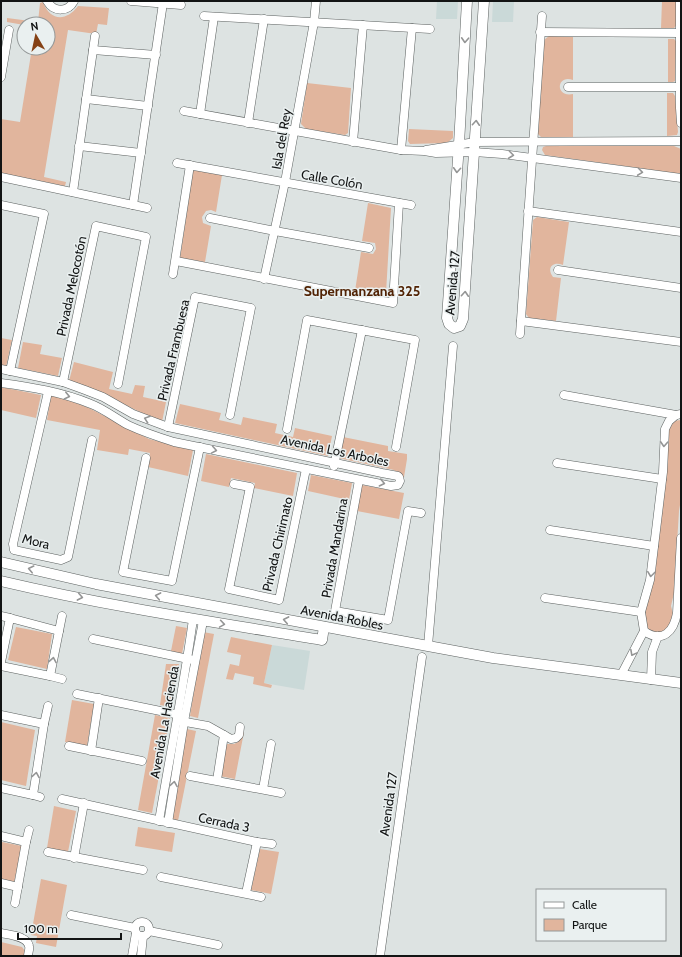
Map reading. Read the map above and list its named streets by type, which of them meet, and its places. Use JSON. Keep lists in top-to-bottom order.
{
  "streets": {
    "main road": ["Avenida 127", "Avenida Robles"],
    "street": [
      "Isla del Rey",
      "Calle Colón",
      "Privada Melocotón",
      "Privada Frambuesa",
      "Avenida Los Arboles",
      "Mora",
      "Privada Chirimato",
      "Privada Mandarina",
      "Avenida La Hacienda",
      "Cerrada 3"
    ]
  },
  "crossings": [
    ["Isla del Rey", "Calle Colón"],
    ["Privada Melocotón", "Avenida Los Arboles"],
    ["Privada Frambuesa", "Avenida Los Arboles"],
    ["Avenida Los Arboles", "Mora"],
    ["Avenida Los Arboles", "Privada Chirimato"],
    ["Avenida Los Arboles", "Privada Mandarina"],
    ["Avenida Robles", "Avenida La Hacienda"]
  ],
  "districts": ["Supermanzana 325"],
  "legend": ["Calle", "Parque"],
  "scale_bar": "100 m",
  "north": "top"
}
